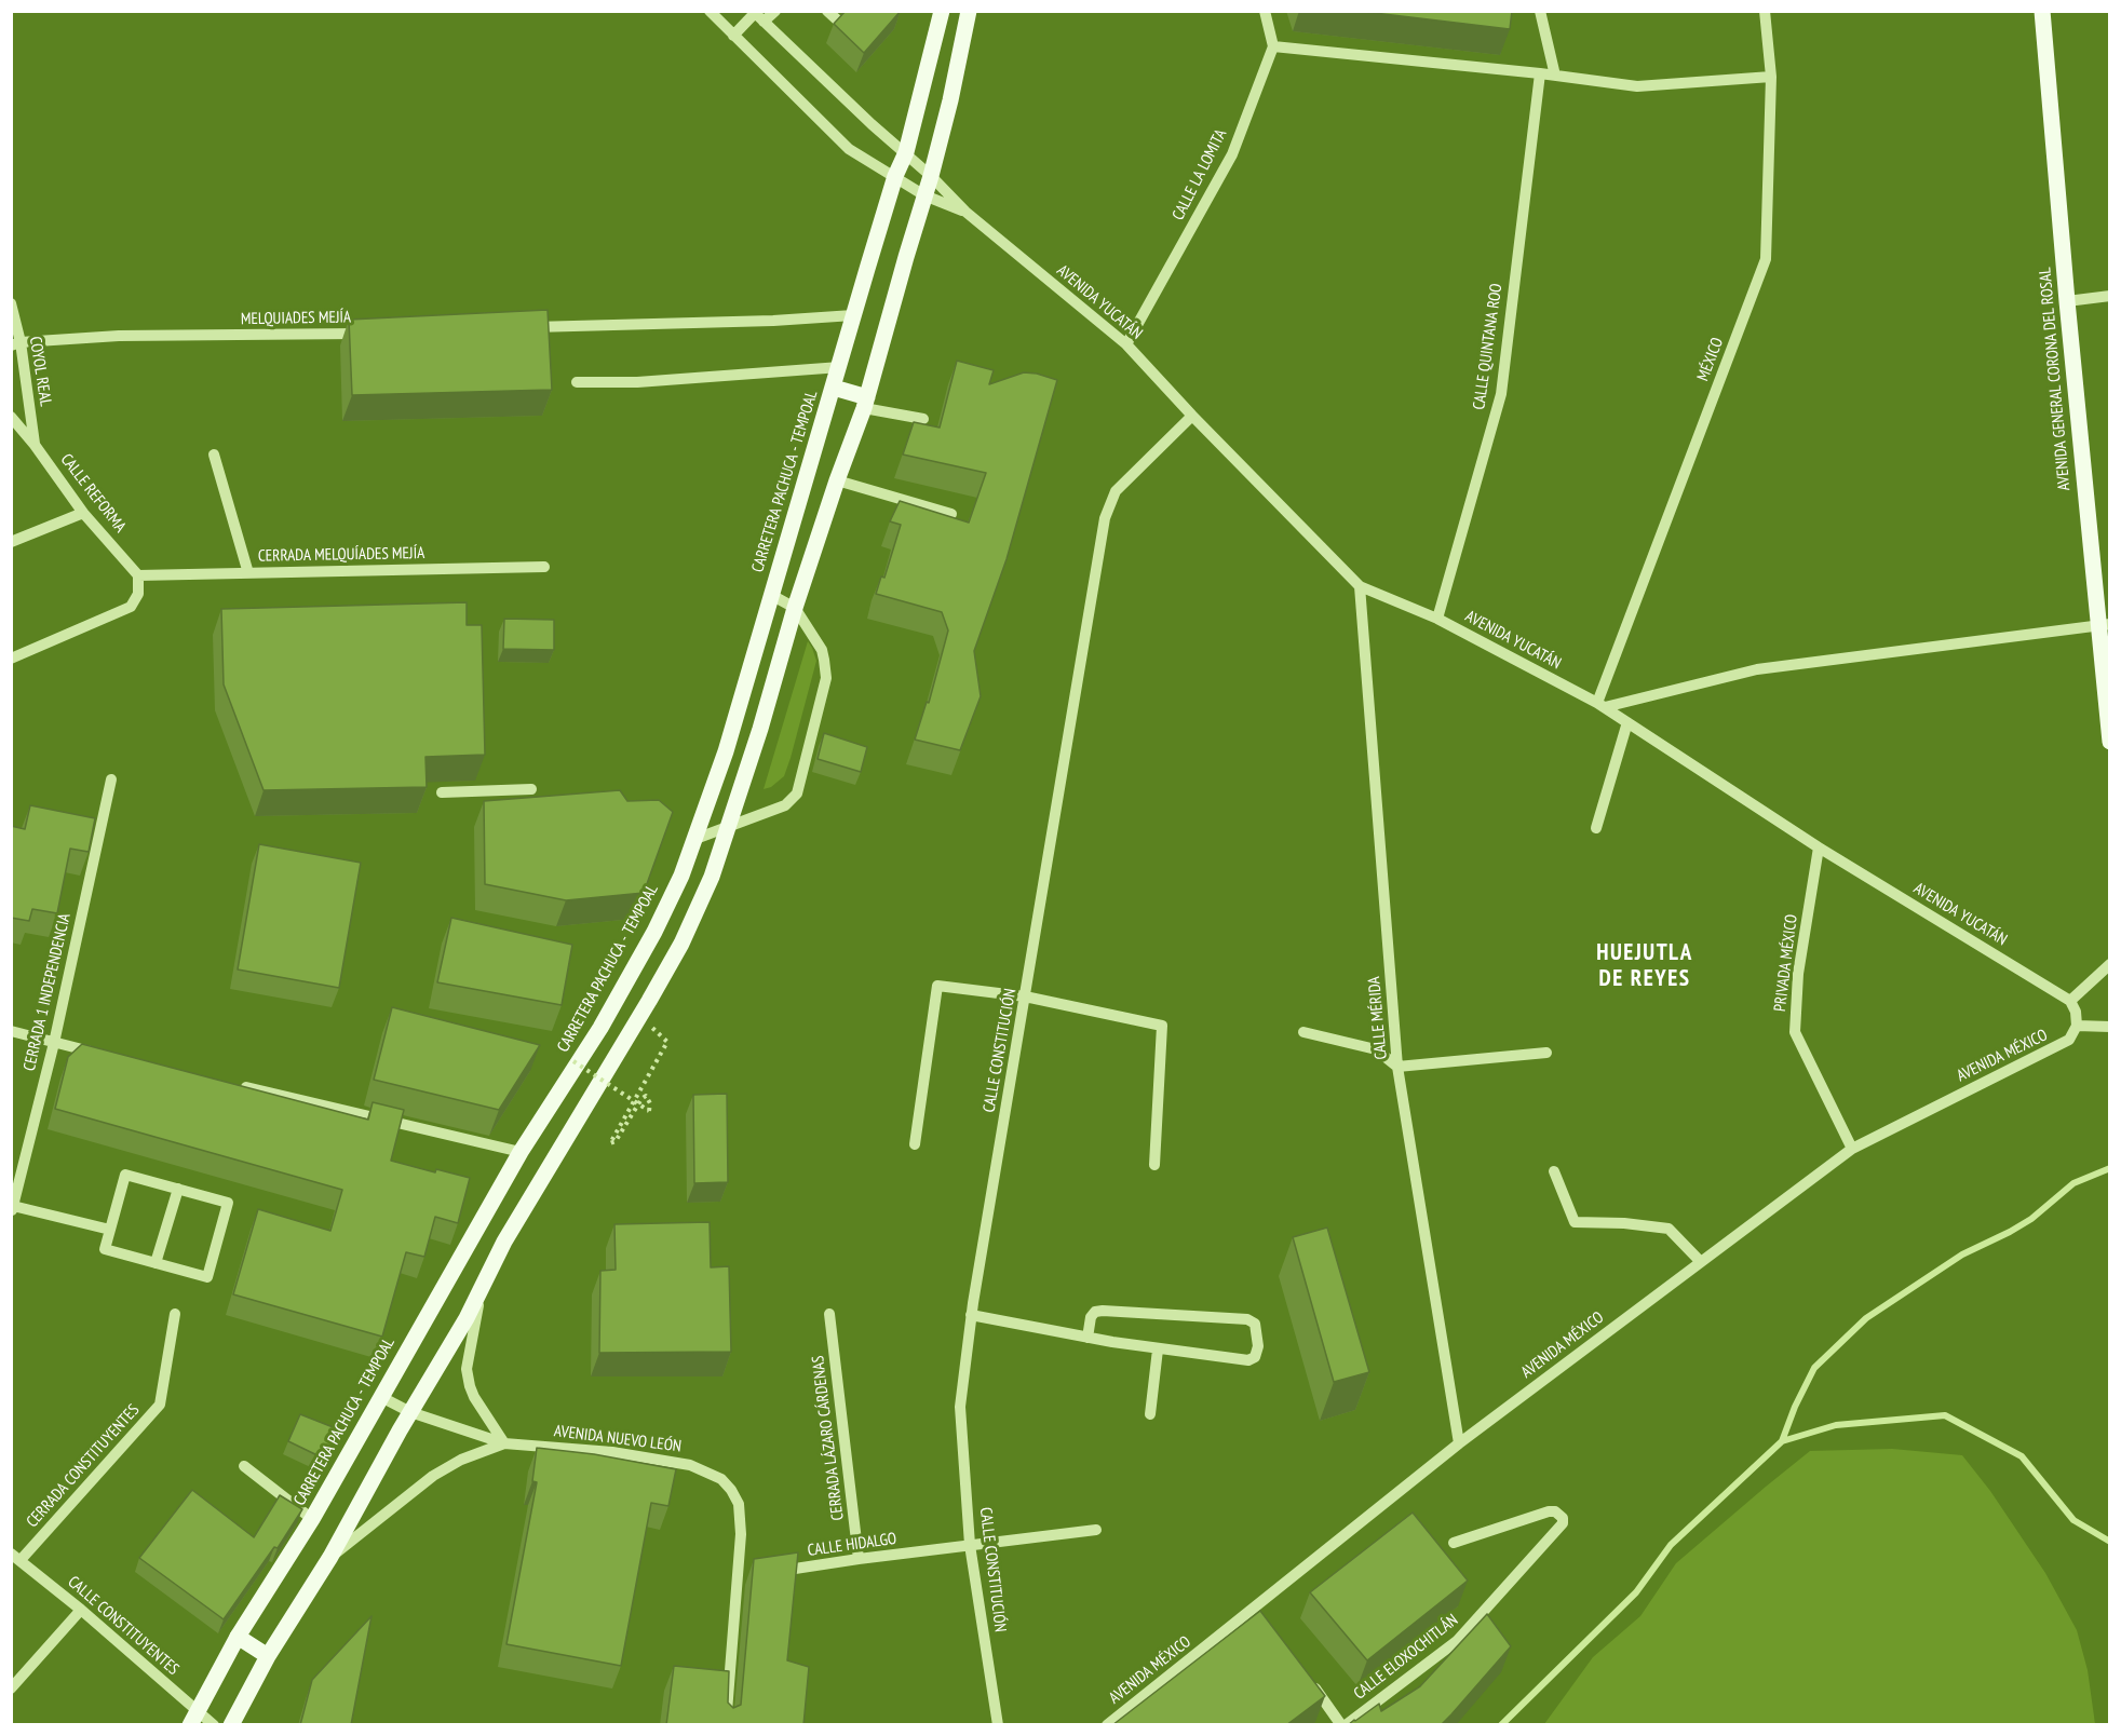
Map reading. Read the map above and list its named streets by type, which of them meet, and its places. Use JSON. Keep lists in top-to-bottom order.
{
  "streets": {
    "main road": ["AVENIDA GENERAL CORONA DEL ROSAL", "CARRETERA PACHUCA - TEMPOAL"],
    "street": [
      "CALLE LA LOMITA",
      "AVENIDA YUCATÁN",
      "MELQUIADES MEJÍA",
      "CALLE QUINTANA ROO",
      "MÉXICO",
      "COYOL REAL",
      "CALLE REFORMA",
      "CERRADA MELQUÍADES MEJÍA",
      "PRIVADA MÉXICO",
      "CERRADA 1 INDEPENDENCIA",
      "CALLE MÉRIDA",
      "CALLE CONSTITUCIÓN",
      "AVENIDA MÉXICO",
      "CERRADA LÁZARO CÁRDENAS",
      "AVENIDA NUEVO LEÓN",
      "CERRADA CONSTITUYENTES",
      "CALLE HIDALGO",
      "CALLE CONSTITUYENTES",
      "CALLE ELOXOCHITLÁN"
    ]
  },
  "crossings": [
    ["CALLE LA LOMITA", "AVENIDA YUCATÁN"],
    ["AVENIDA YUCATÁN", "CALLE QUINTANA ROO"],
    ["AVENIDA YUCATÁN", "MÉXICO"],
    ["AVENIDA YUCATÁN", "CARRETERA PACHUCA - TEMPOAL"],
    ["AVENIDA YUCATÁN", "PRIVADA MÉXICO"],
    ["AVENIDA YUCATÁN", "CALLE MÉRIDA"],
    ["AVENIDA YUCATÁN", "CALLE CONSTITUCIÓN"],
    ["MELQUIADES MEJÍA", "COYOL REAL"],
    ["COYOL REAL", "CALLE REFORMA"],
    ["CARRETERA PACHUCA - TEMPOAL", "AVENIDA NUEVO LEÓN"],
    ["CALLE REFORMA", "CERRADA MELQUÍADES MEJÍA"],
    ["PRIVADA MÉXICO", "AVENIDA MÉXICO"],
    ["CALLE MÉRIDA", "AVENIDA MÉXICO"],
    ["CALLE CONSTITUCIÓN", "CALLE HIDALGO"],
    ["CERRADA LÁZARO CÁRDENAS", "CALLE HIDALGO"],
    ["CERRADA CONSTITUYENTES", "CALLE CONSTITUYENTES"]
  ],
  "districts": ["HUEJUTLA DE REYES"]
}
